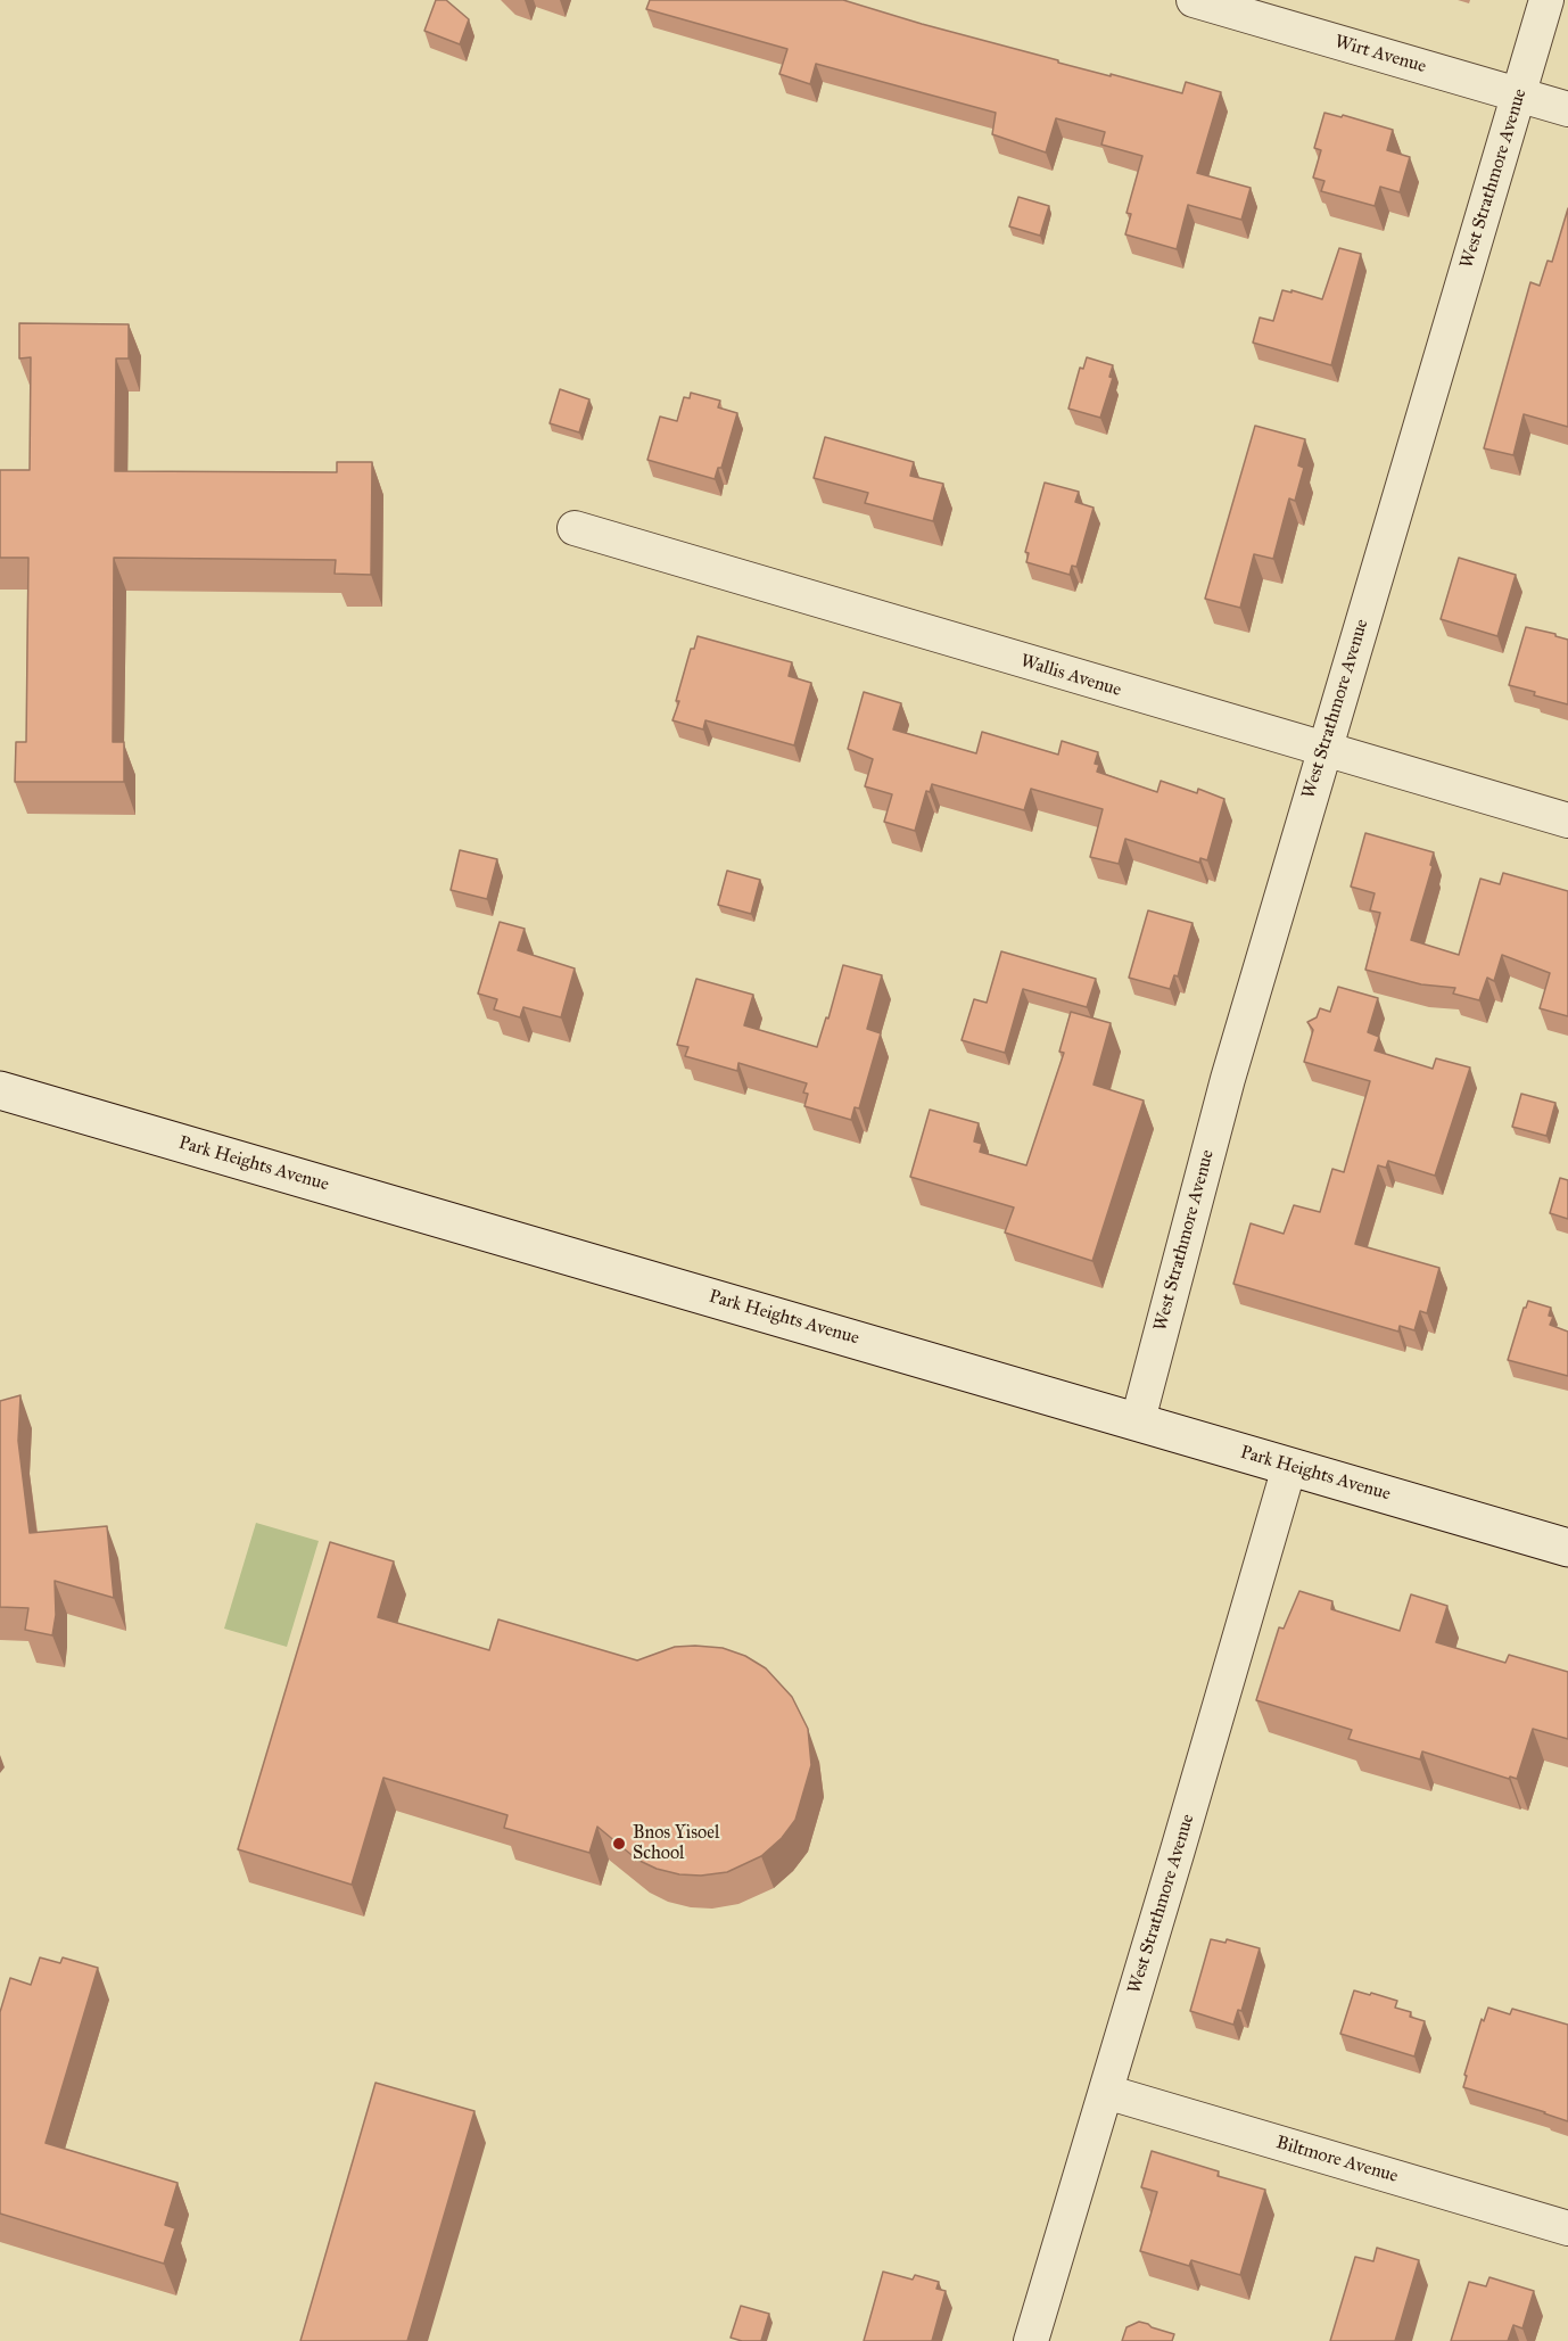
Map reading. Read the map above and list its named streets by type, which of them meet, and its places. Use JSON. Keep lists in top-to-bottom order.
{
  "streets": {
    "main road": ["Park Heights Avenue"],
    "street": [
      "Wirt Avenue",
      "West Strathmore Avenue",
      "Wallis Avenue",
      "Biltmore Avenue"
    ]
  },
  "crossings": [
    ["Wirt Avenue", "West Strathmore Avenue"],
    ["West Strathmore Avenue", "Wallis Avenue"],
    ["West Strathmore Avenue", "Park Heights Avenue"],
    ["West Strathmore Avenue", "Biltmore Avenue"]
  ],
  "places": ["Bnos Yisoel School"]
}
